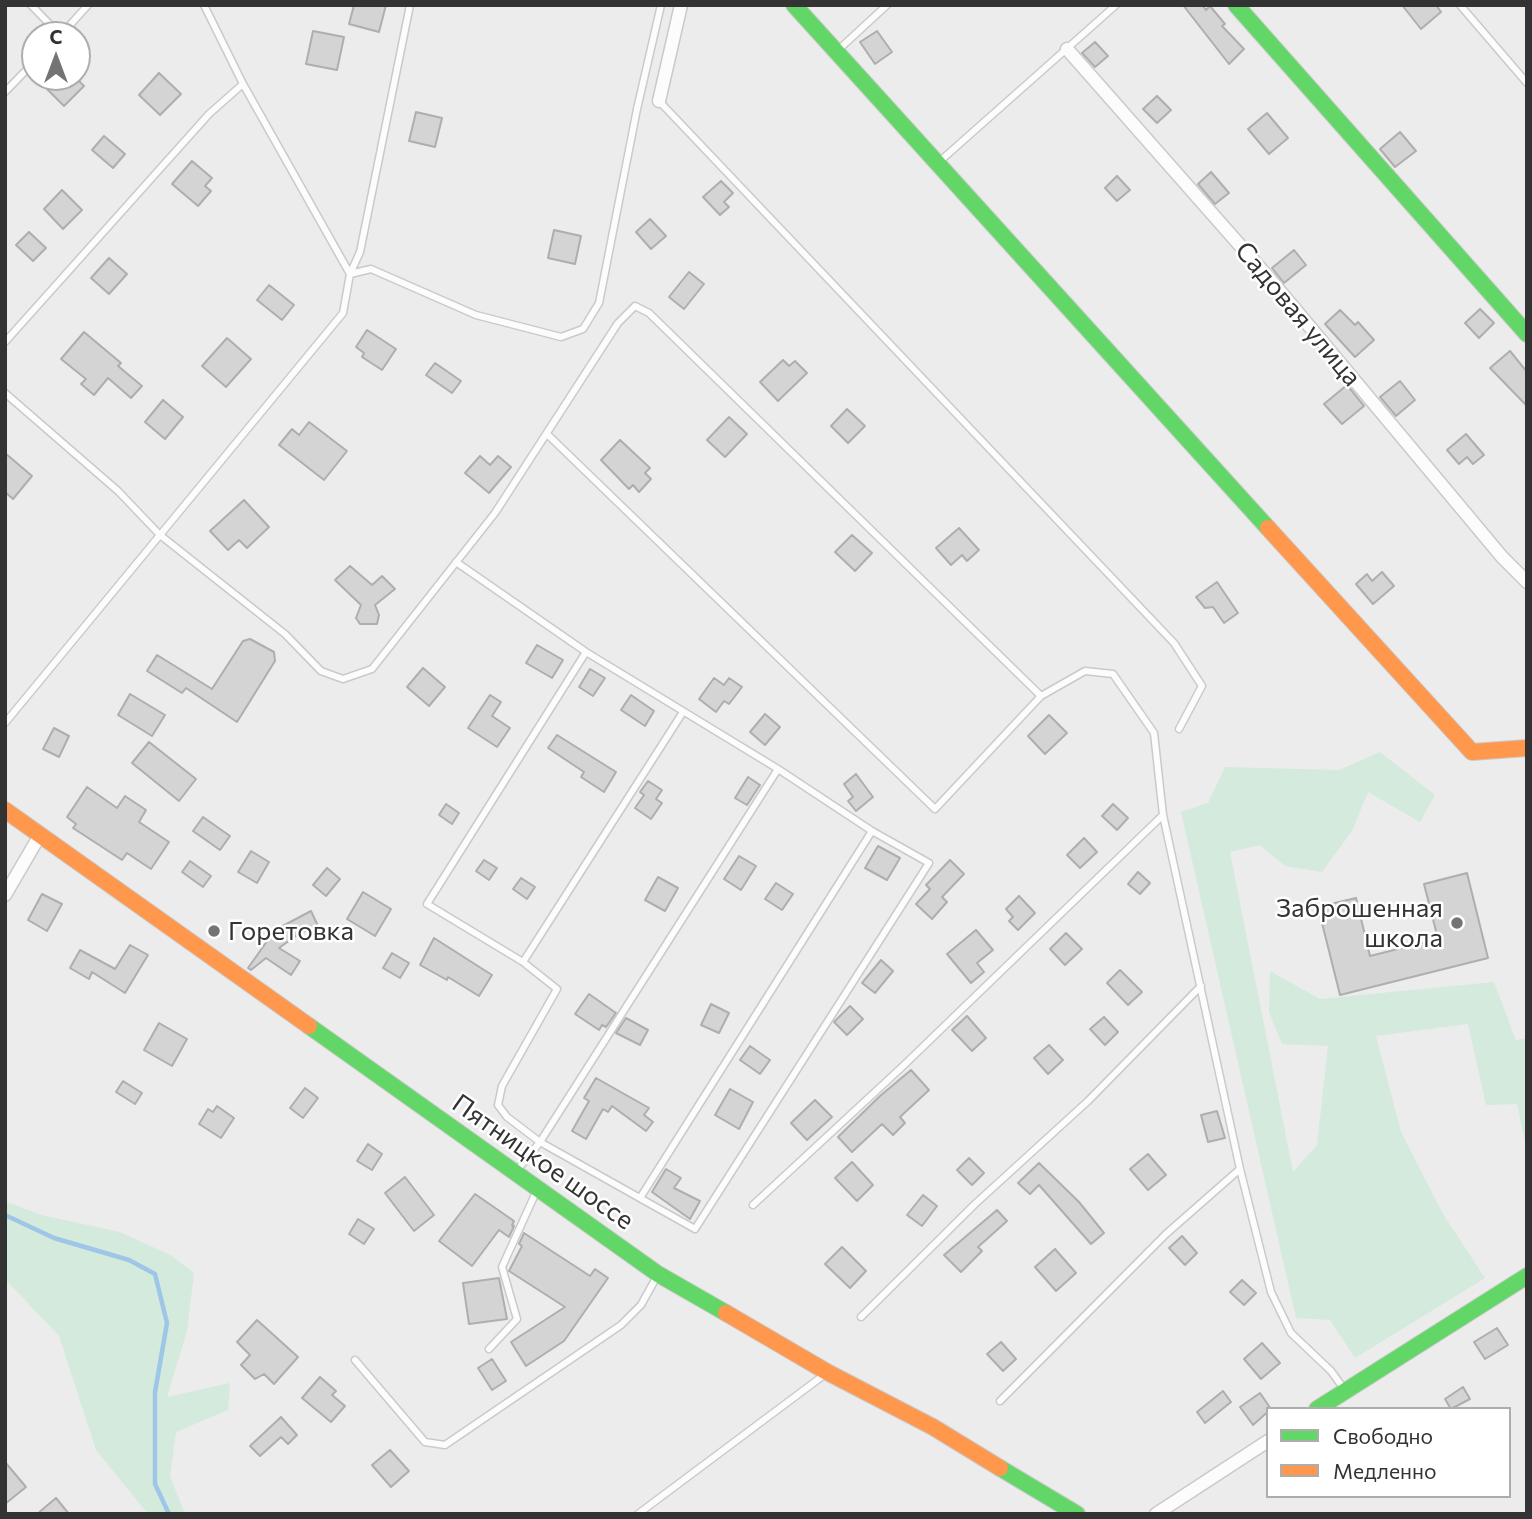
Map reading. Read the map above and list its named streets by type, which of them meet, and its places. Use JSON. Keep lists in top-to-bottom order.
{
  "streets": {
    "street": ["Садовая улица", "Пятницкое шоссе"]
  },
  "places": ["Заброшенная школа", "Горетовка"],
  "legend": ["Свободно", "Медленно"],
  "north": "top"
}
